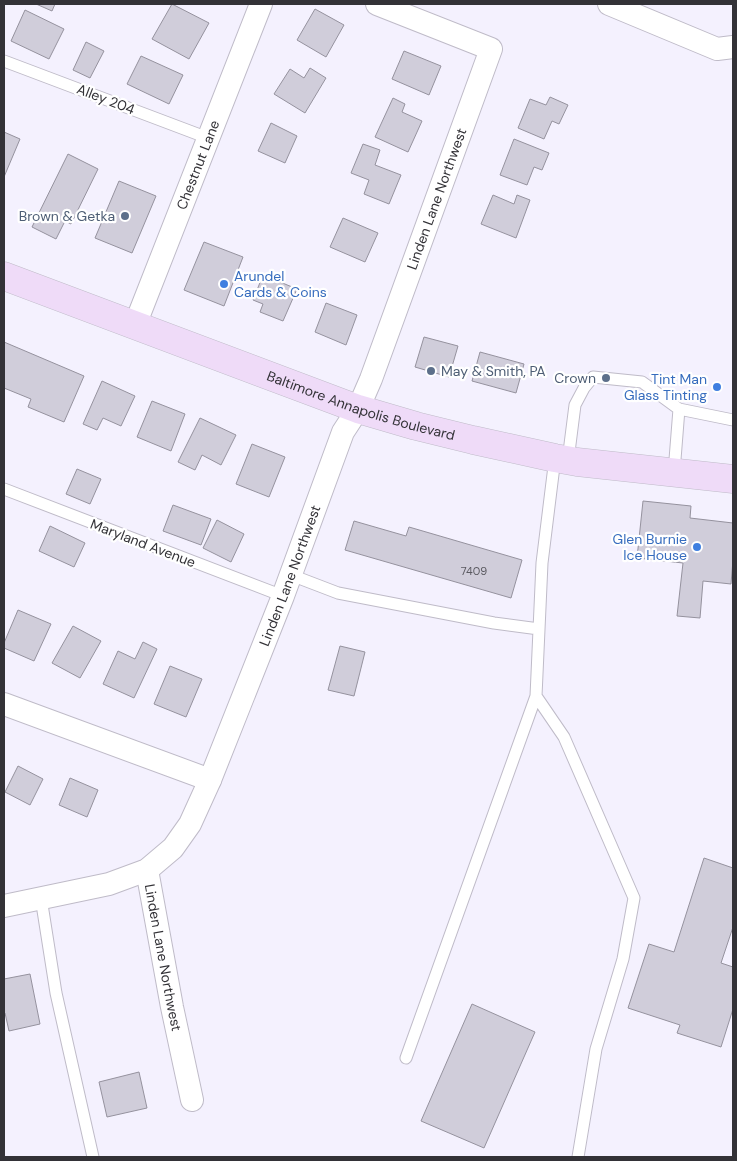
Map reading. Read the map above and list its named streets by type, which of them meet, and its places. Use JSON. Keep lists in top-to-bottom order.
{
  "streets": {
    "main road": ["Baltimore Annapolis Boulevard"],
    "street": ["Chestnut Lane", "Linden Lane Northwest"],
    "lane": ["Alley 204", "Maryland Avenue"]
  },
  "crossings": [
    ["Alley 204", "Chestnut Lane"],
    ["Chestnut Lane", "Baltimore Annapolis Boulevard"],
    ["Linden Lane Northwest", "Baltimore Annapolis Boulevard"],
    ["Linden Lane Northwest", "Maryland Avenue"]
  ],
  "places": [
    "Brown & Getka",
    "Arundel Cards & Coins",
    "May & Smith, PA",
    "Crown",
    "Tint Man Glass Tinting",
    "Glen Burnie Ice House"
  ],
  "house_numbers": ["7409"]
}
